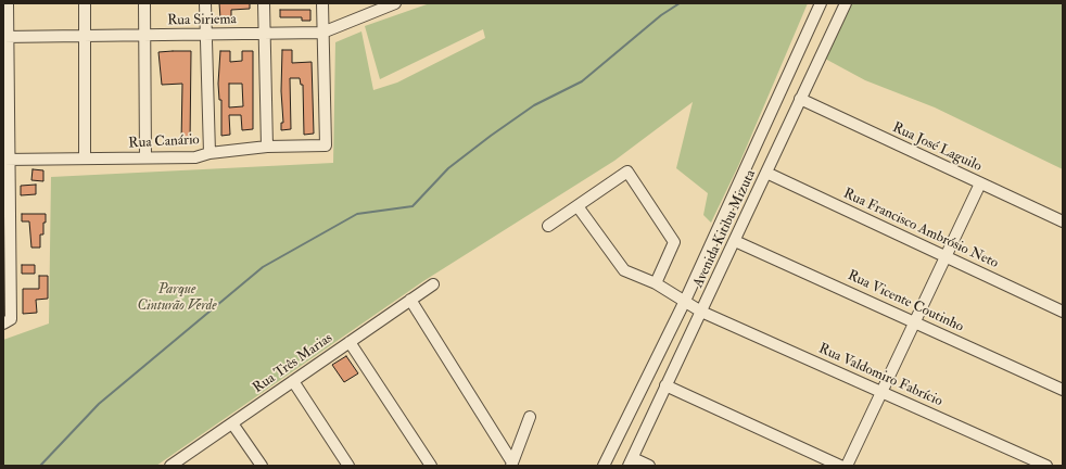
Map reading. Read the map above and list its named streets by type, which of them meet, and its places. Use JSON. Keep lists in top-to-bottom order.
{
  "streets": {
    "street": [
      "Rua Siriema",
      "Rua Canário",
      "Rua José Laguilo",
      "Avenida Kitibu Mizuta",
      "Rua Francisco Ambrósio Neto",
      "Rua Vicente Coutinho",
      "Rua Três Marias",
      "Rua Valdomiro Fabrício"
    ]
  },
  "crossings": [
    ["Rua Siriema", "Rua Canário"],
    ["Rua José Laguilo", "Avenida Kitibu Mizuta"],
    ["Avenida Kitibu Mizuta", "Rua Francisco Ambrósio Neto"],
    ["Avenida Kitibu Mizuta", "Rua Vicente Coutinho"],
    ["Avenida Kitibu Mizuta", "Rua Valdomiro Fabrício"]
  ],
  "parks": ["Parque Cinturão Verde"]
}
